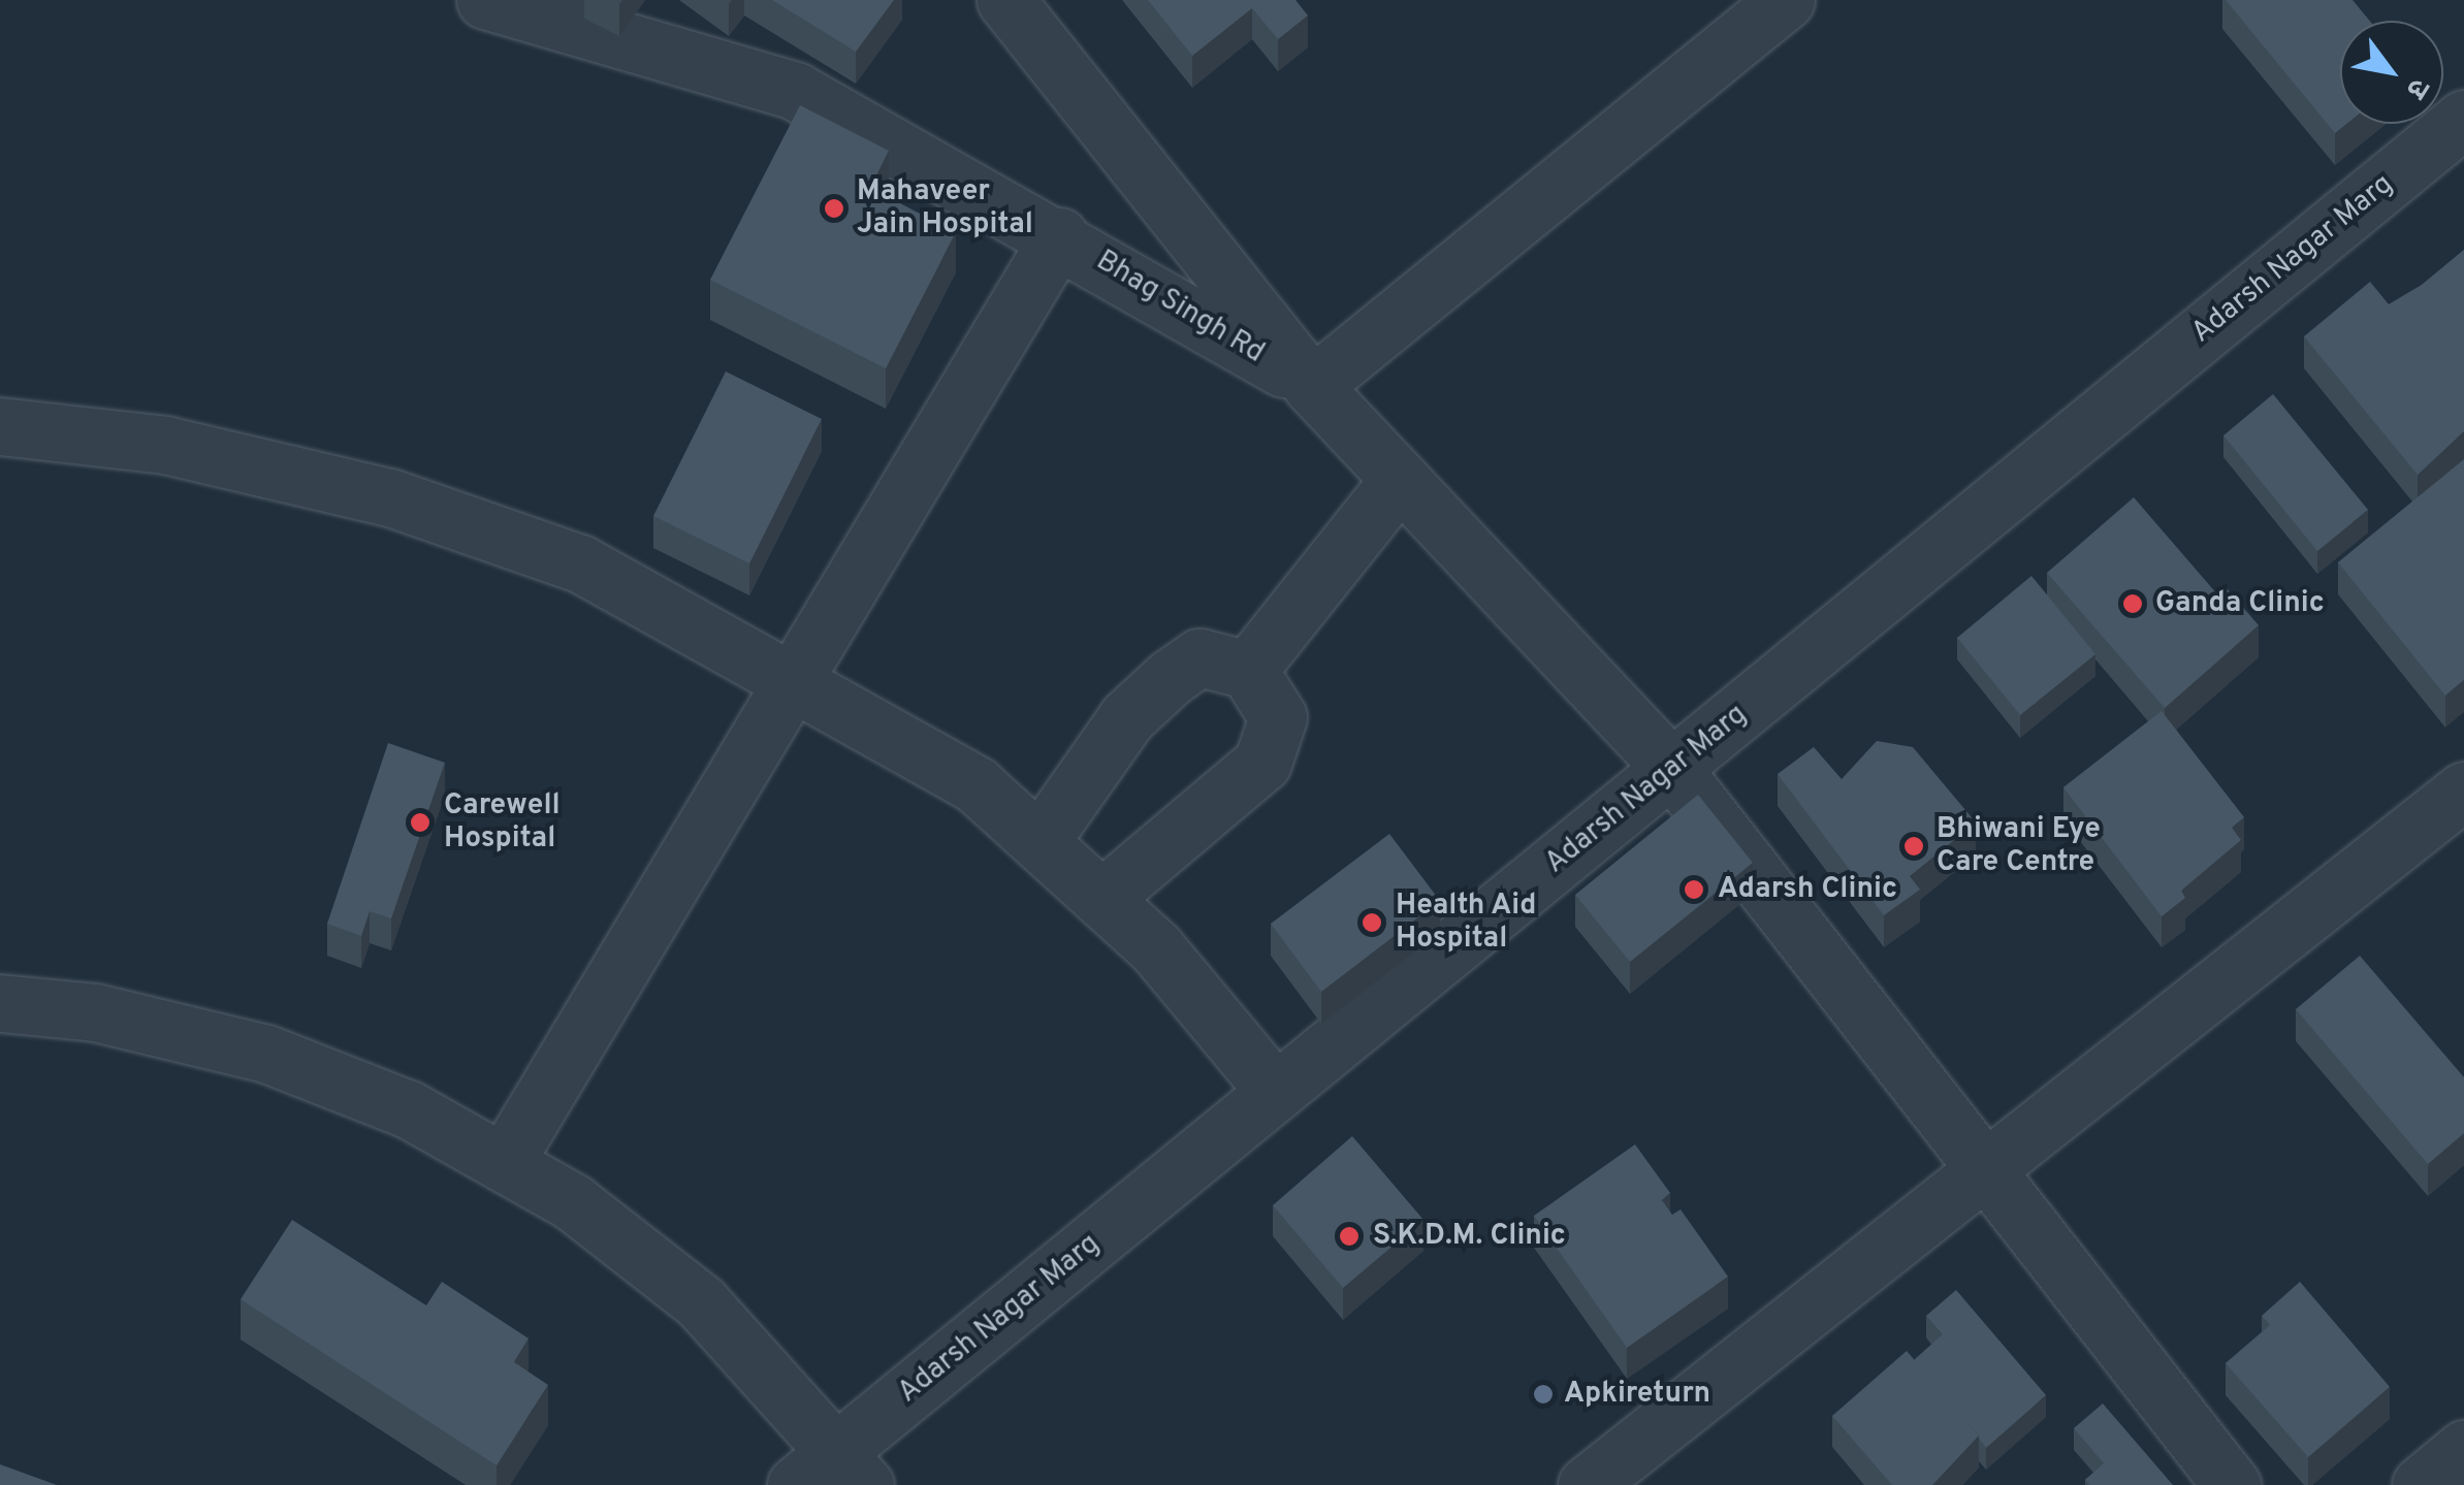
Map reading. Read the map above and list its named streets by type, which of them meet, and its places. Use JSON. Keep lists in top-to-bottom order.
{
  "streets": {
    "street": ["Adarsh Nagar Marg", "Bhag Singh Rd"]
  },
  "places": [
    "Mahaveer Jain Hospital",
    "Ganda Clinic",
    "Carewell Hospital",
    "Bhiwani Eye Care Centre",
    "Adarsh Clinic",
    "Health Aid Hospital",
    "S.K.D.M. Clinic",
    "Apkireturn"
  ],
  "north": "bottom right"
}
